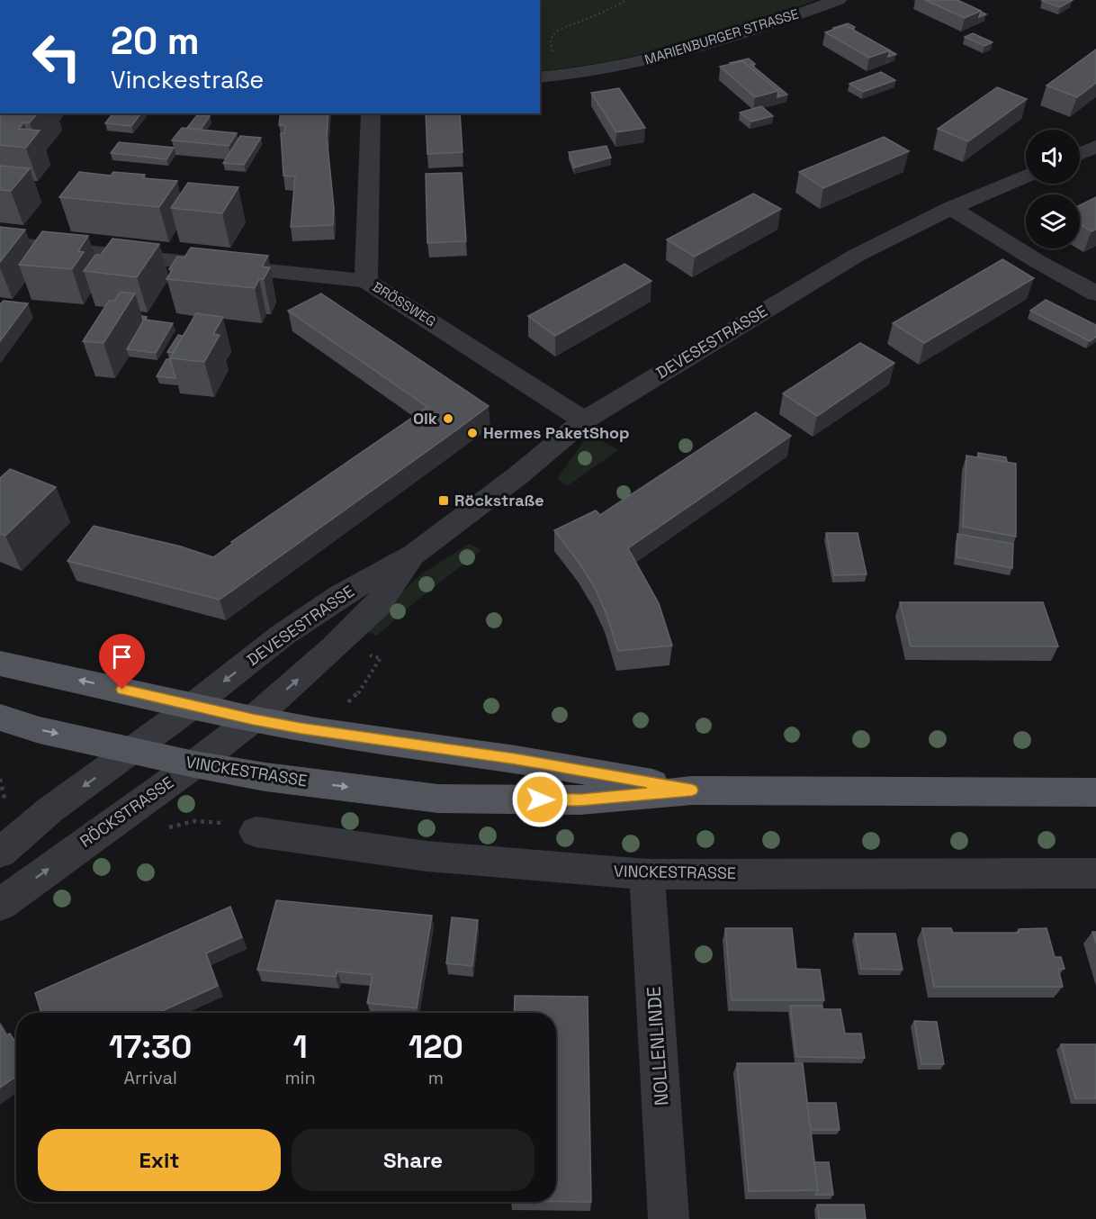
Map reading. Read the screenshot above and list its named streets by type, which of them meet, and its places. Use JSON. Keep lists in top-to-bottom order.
{
  "streets": {
    "main road": ["VINCKESTRASSE"],
    "street": [
      "MARIENBURGER STRASSE",
      "BRÖSSWEG",
      "DEVESESTRASSE",
      "RÖCKSTRASSE",
      "NOLLENLINDE"
    ]
  },
  "crossings": [
    ["BRÖSSWEG", "DEVESESTRASSE"],
    ["DEVESESTRASSE", "VINCKESTRASSE"],
    ["DEVESESTRASSE", "RÖCKSTRASSE"],
    ["VINCKESTRASSE", "RÖCKSTRASSE"],
    ["VINCKESTRASSE", "NOLLENLINDE"]
  ],
  "places": {
    "other": ["Olk", "Hermes PaketShop"],
    "transit": ["Röckstraße"]
  },
  "page": {
    "turn": ["20 m", "Vinckestraße"],
    "eta": [
      "17:30",
      "Arrival",
      "1",
      "min",
      "120",
      "m"
    ],
    "buttons": ["Exit", "Share"]
  }
}
